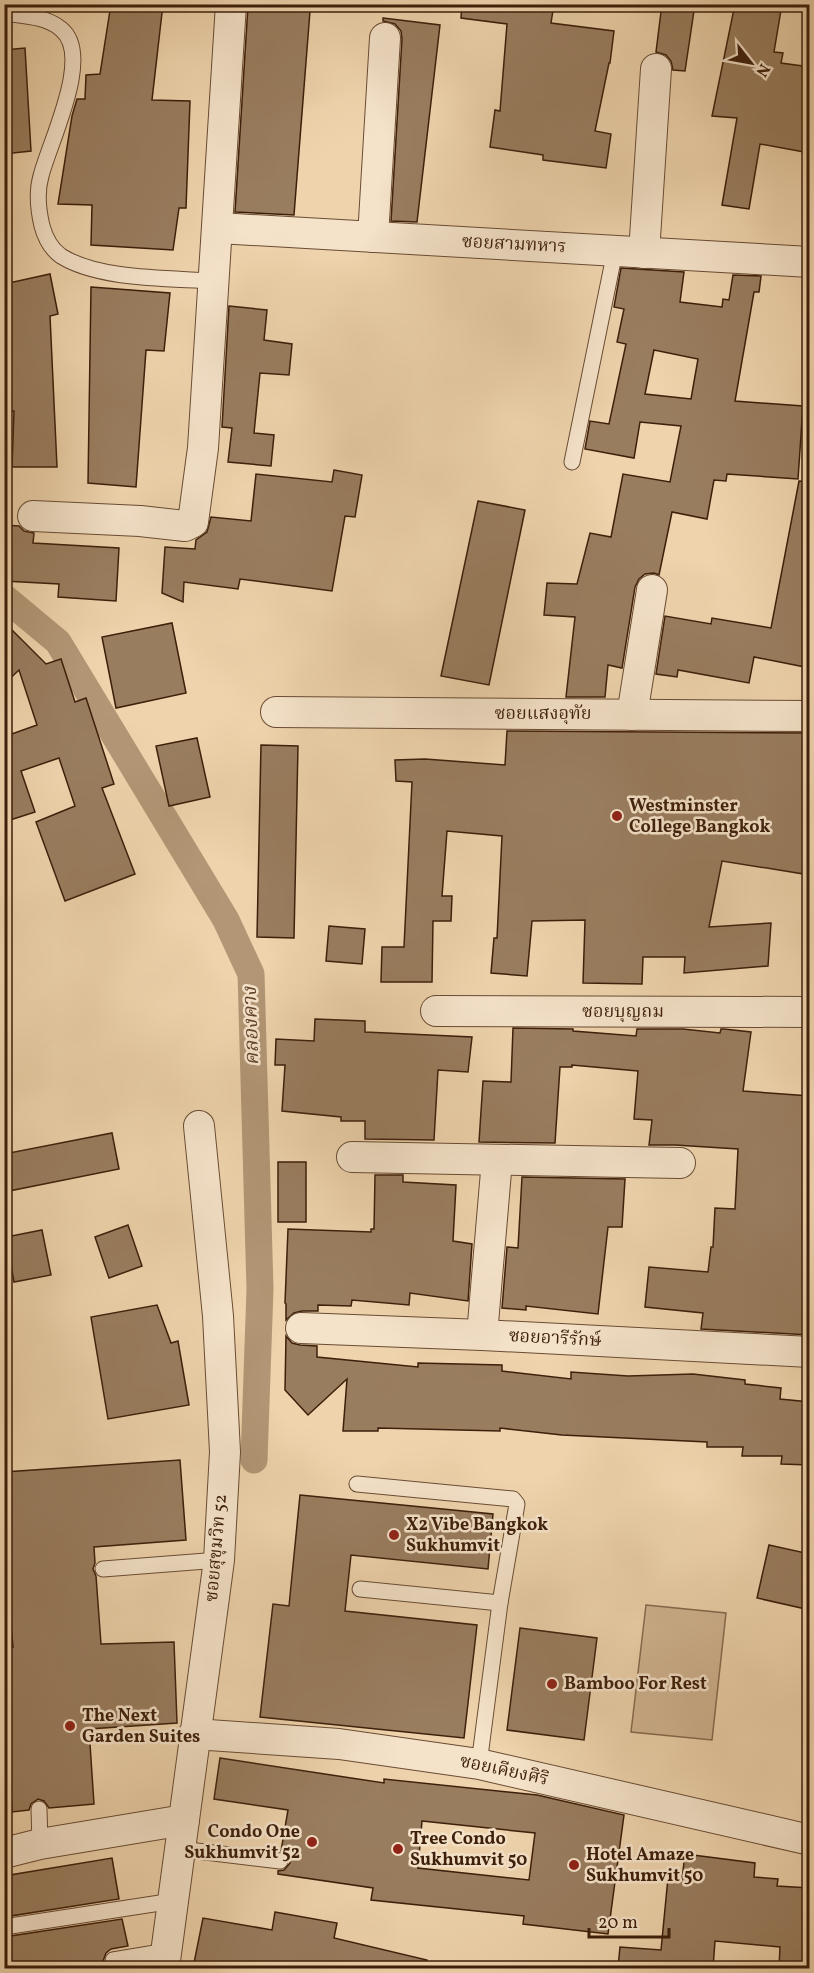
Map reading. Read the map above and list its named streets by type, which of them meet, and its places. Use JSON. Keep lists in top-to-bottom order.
{
  "streets": {
    "street": [
      "ซอยสามทหาร",
      "ซอยแสงอุทัย",
      "ซอยบุญถม",
      "ซอยอารีรักษ์",
      "ซอยสุขุมวิท 52",
      "ซอยเคียงศิริ"
    ]
  },
  "crossings": [
    ["ซอยสุขุมวิท 52", "ซอยเคียงศิริ"]
  ],
  "water": ["คลองคาง"],
  "places": [
    "Westminster College Bangkok",
    "X2 Vibe Bangkok Sukhumvit",
    "Bamboo For Rest",
    "The Next Garden Suites",
    "Condo One Sukhumvit 52",
    "Tree Condo Sukhumvit 50",
    "Hotel Amaze Sukhumvit 50"
  ],
  "scale_bar": "20 m",
  "north": "bottom right"
}
